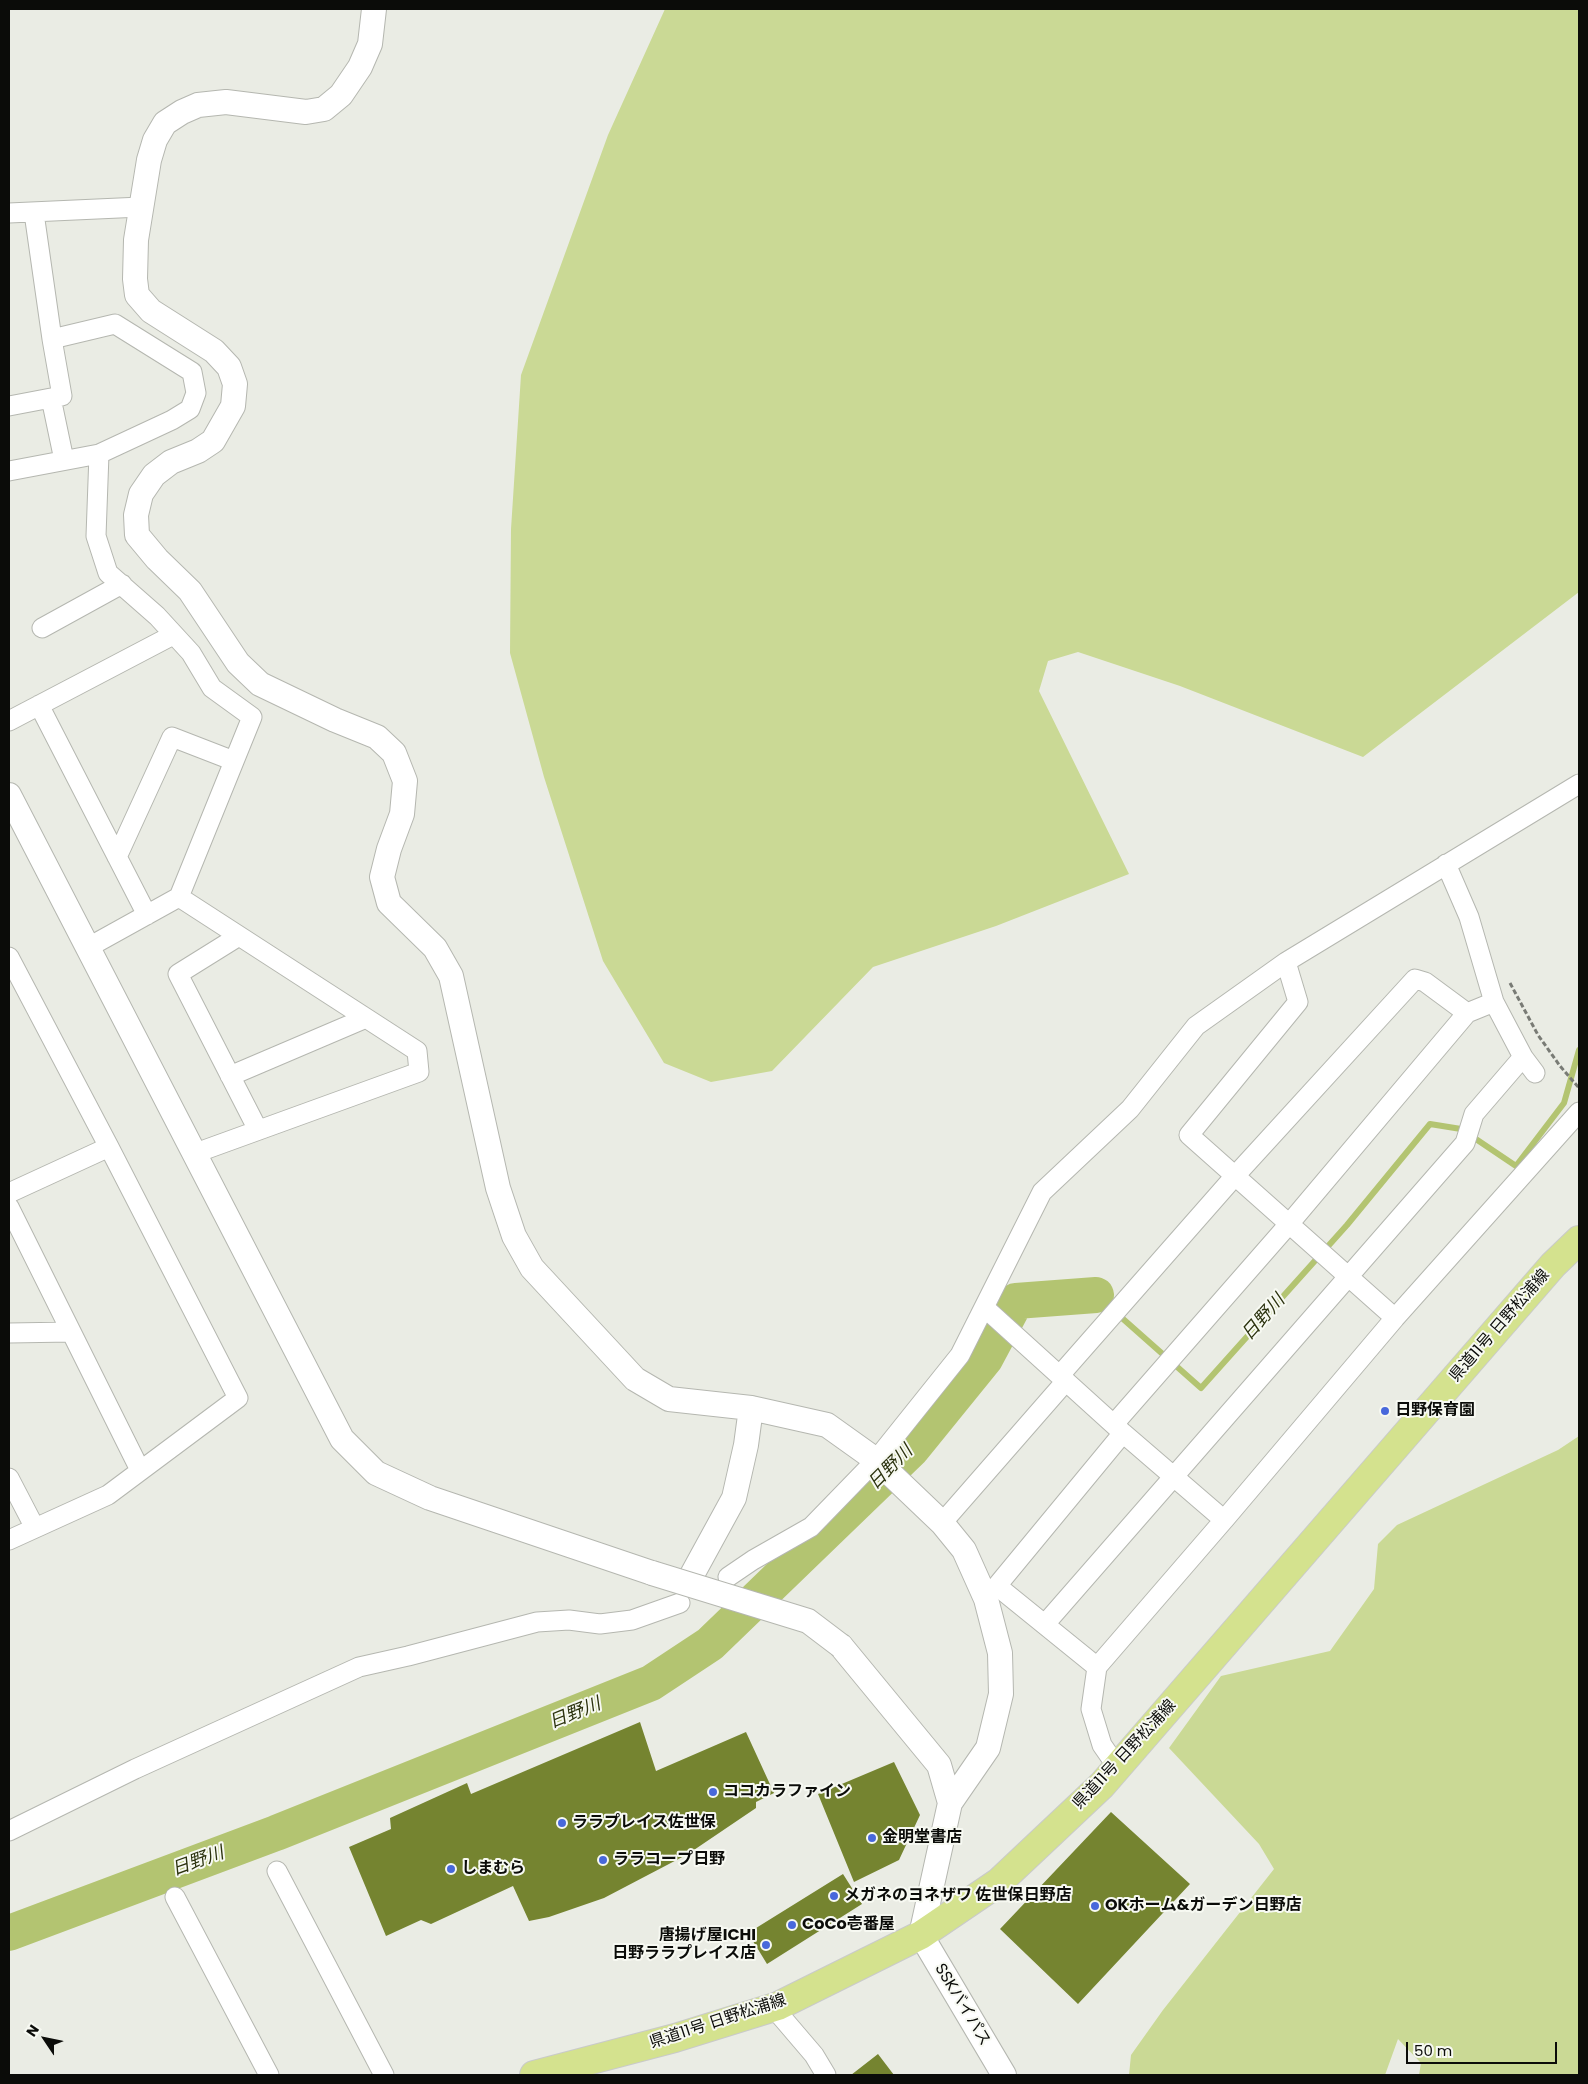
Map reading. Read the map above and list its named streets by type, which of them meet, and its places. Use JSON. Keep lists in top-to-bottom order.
{
  "streets": {
    "main road": ["県道11号 日野松浦線"],
    "street": ["SSKバイパス"]
  },
  "crossings": [
    ["県道11号 日野松浦線", "SSKバイパス"]
  ],
  "water": ["日野川"],
  "places": [
    "日野保育園",
    "ココカラファイン",
    "ララプレイス佐世保",
    "金明堂書店",
    "ララコープ日野",
    "しまむら",
    "メガネのヨネザワ 佐世保日野店",
    "OKホーム&ガーデン日野店",
    "CoCo壱番屋",
    "唐揚げ屋ICHI 日野ララプレイス店"
  ],
  "scale_bar": "50 m",
  "north": "top left"
}
